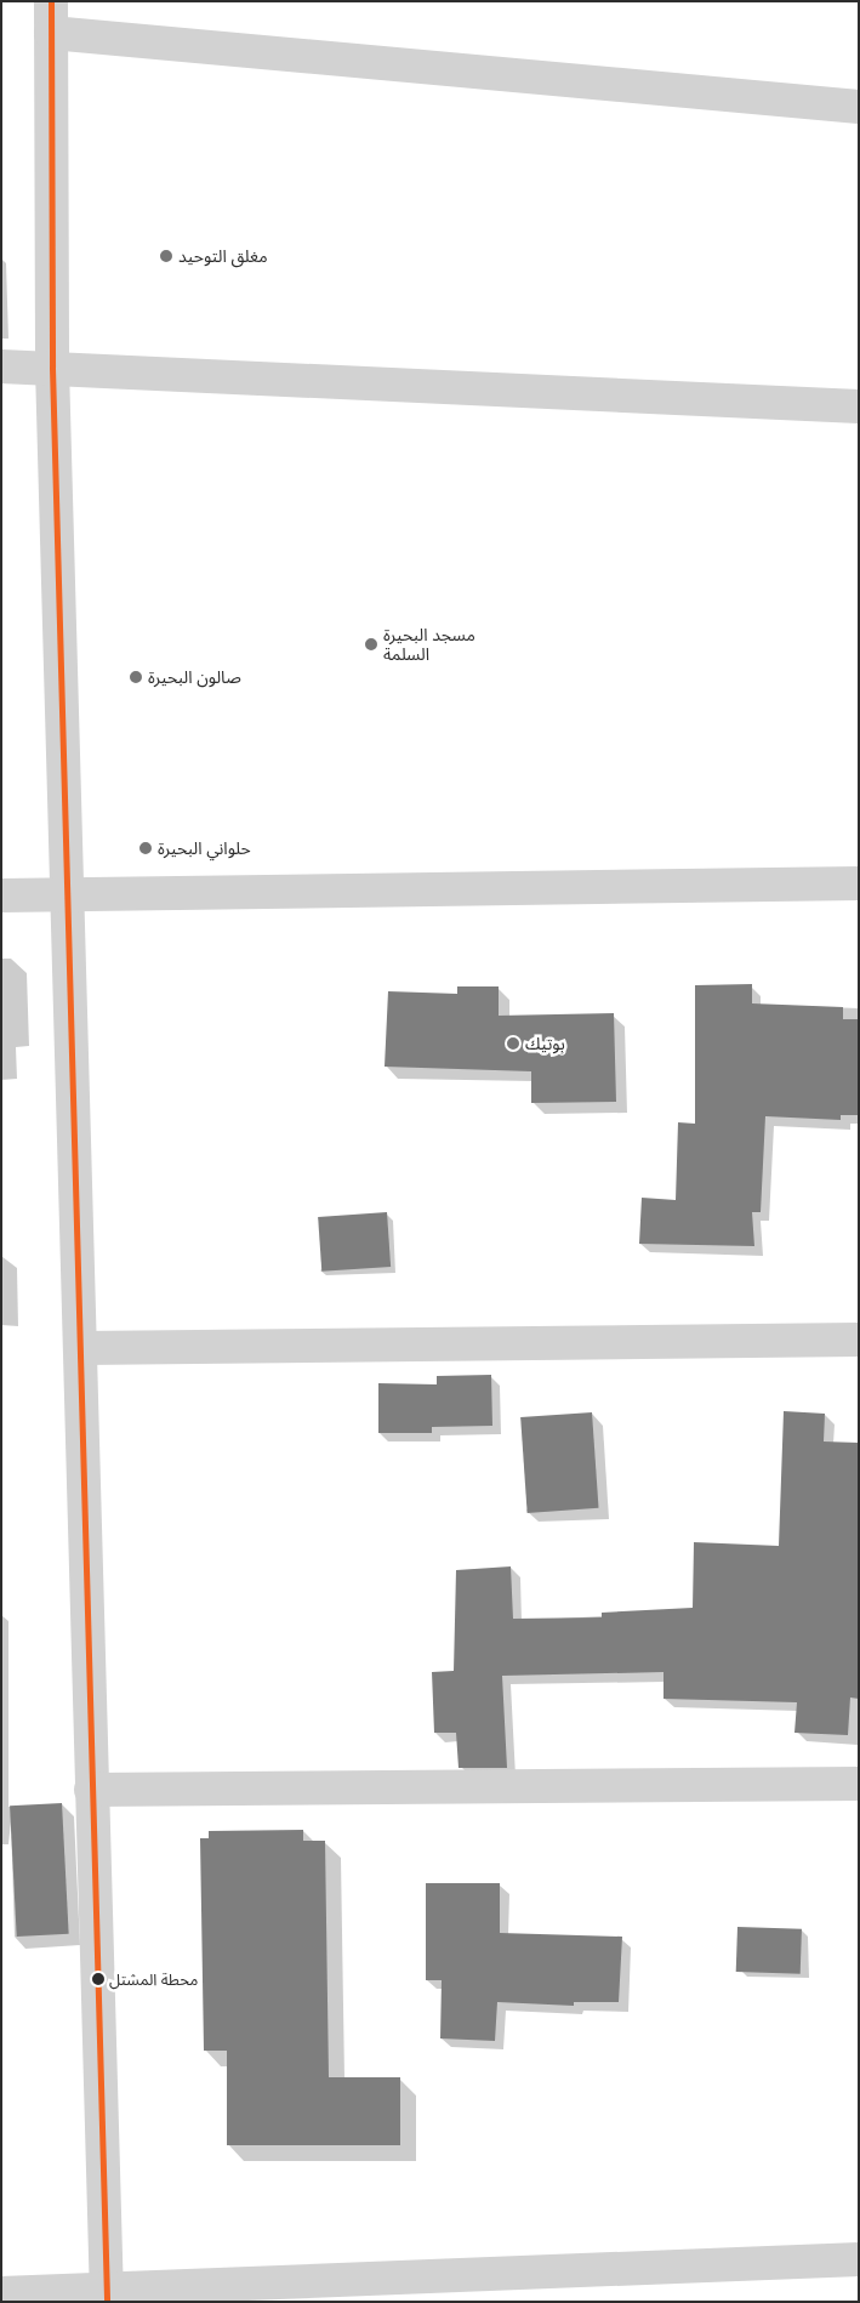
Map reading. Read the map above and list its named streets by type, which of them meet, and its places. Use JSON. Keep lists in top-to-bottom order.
{
  "places": [
    "مغلق التوحيد",
    "مسجد البحيرة السلمة",
    "صالون البحيرة",
    "حلواني البحيرة",
    "بوتيك",
    "محطة المشتل"
  ]
}
